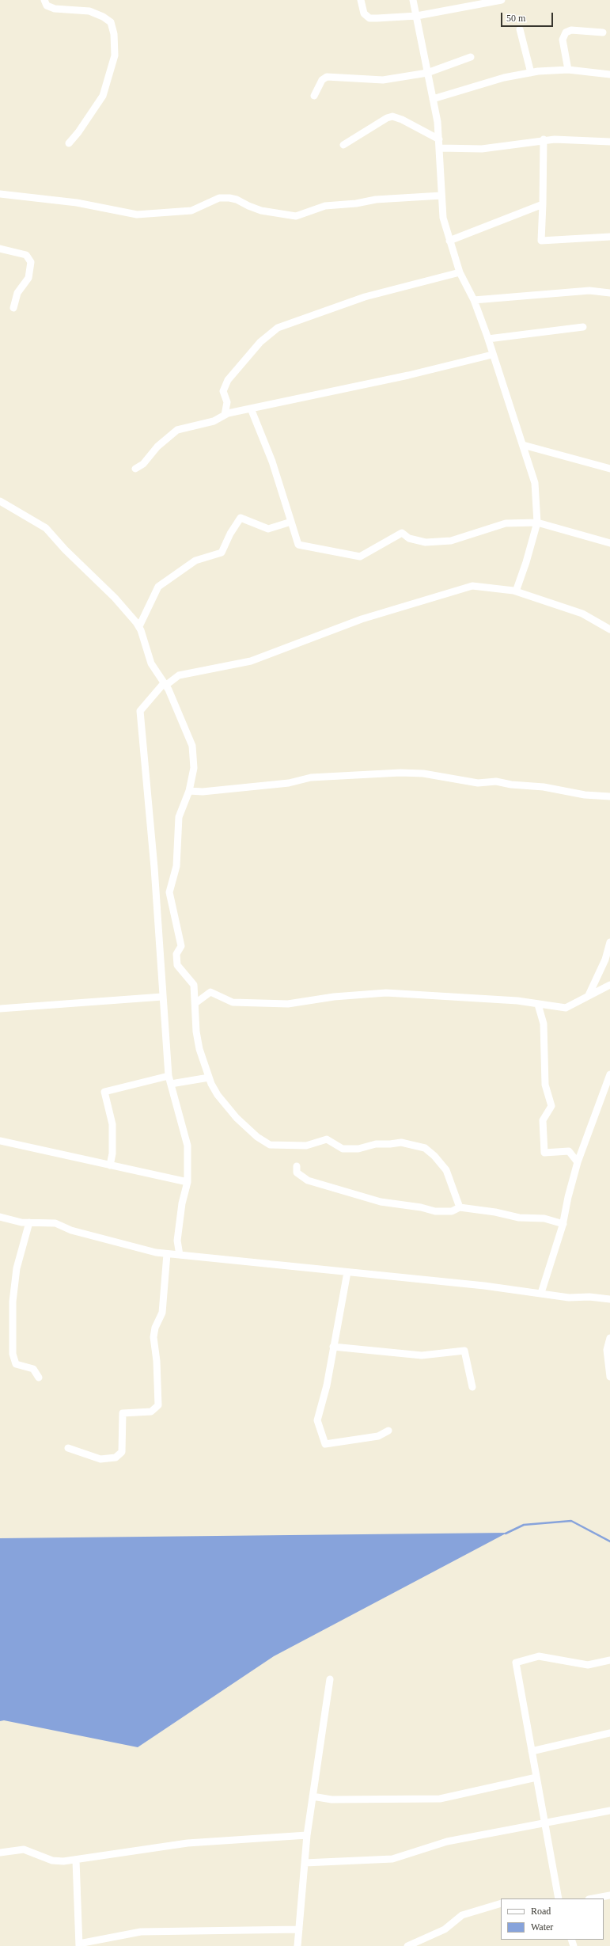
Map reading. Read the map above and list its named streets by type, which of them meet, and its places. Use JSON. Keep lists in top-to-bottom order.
{
  "legend": ["Road", "Water"],
  "scale_bar": "50 m"
}
